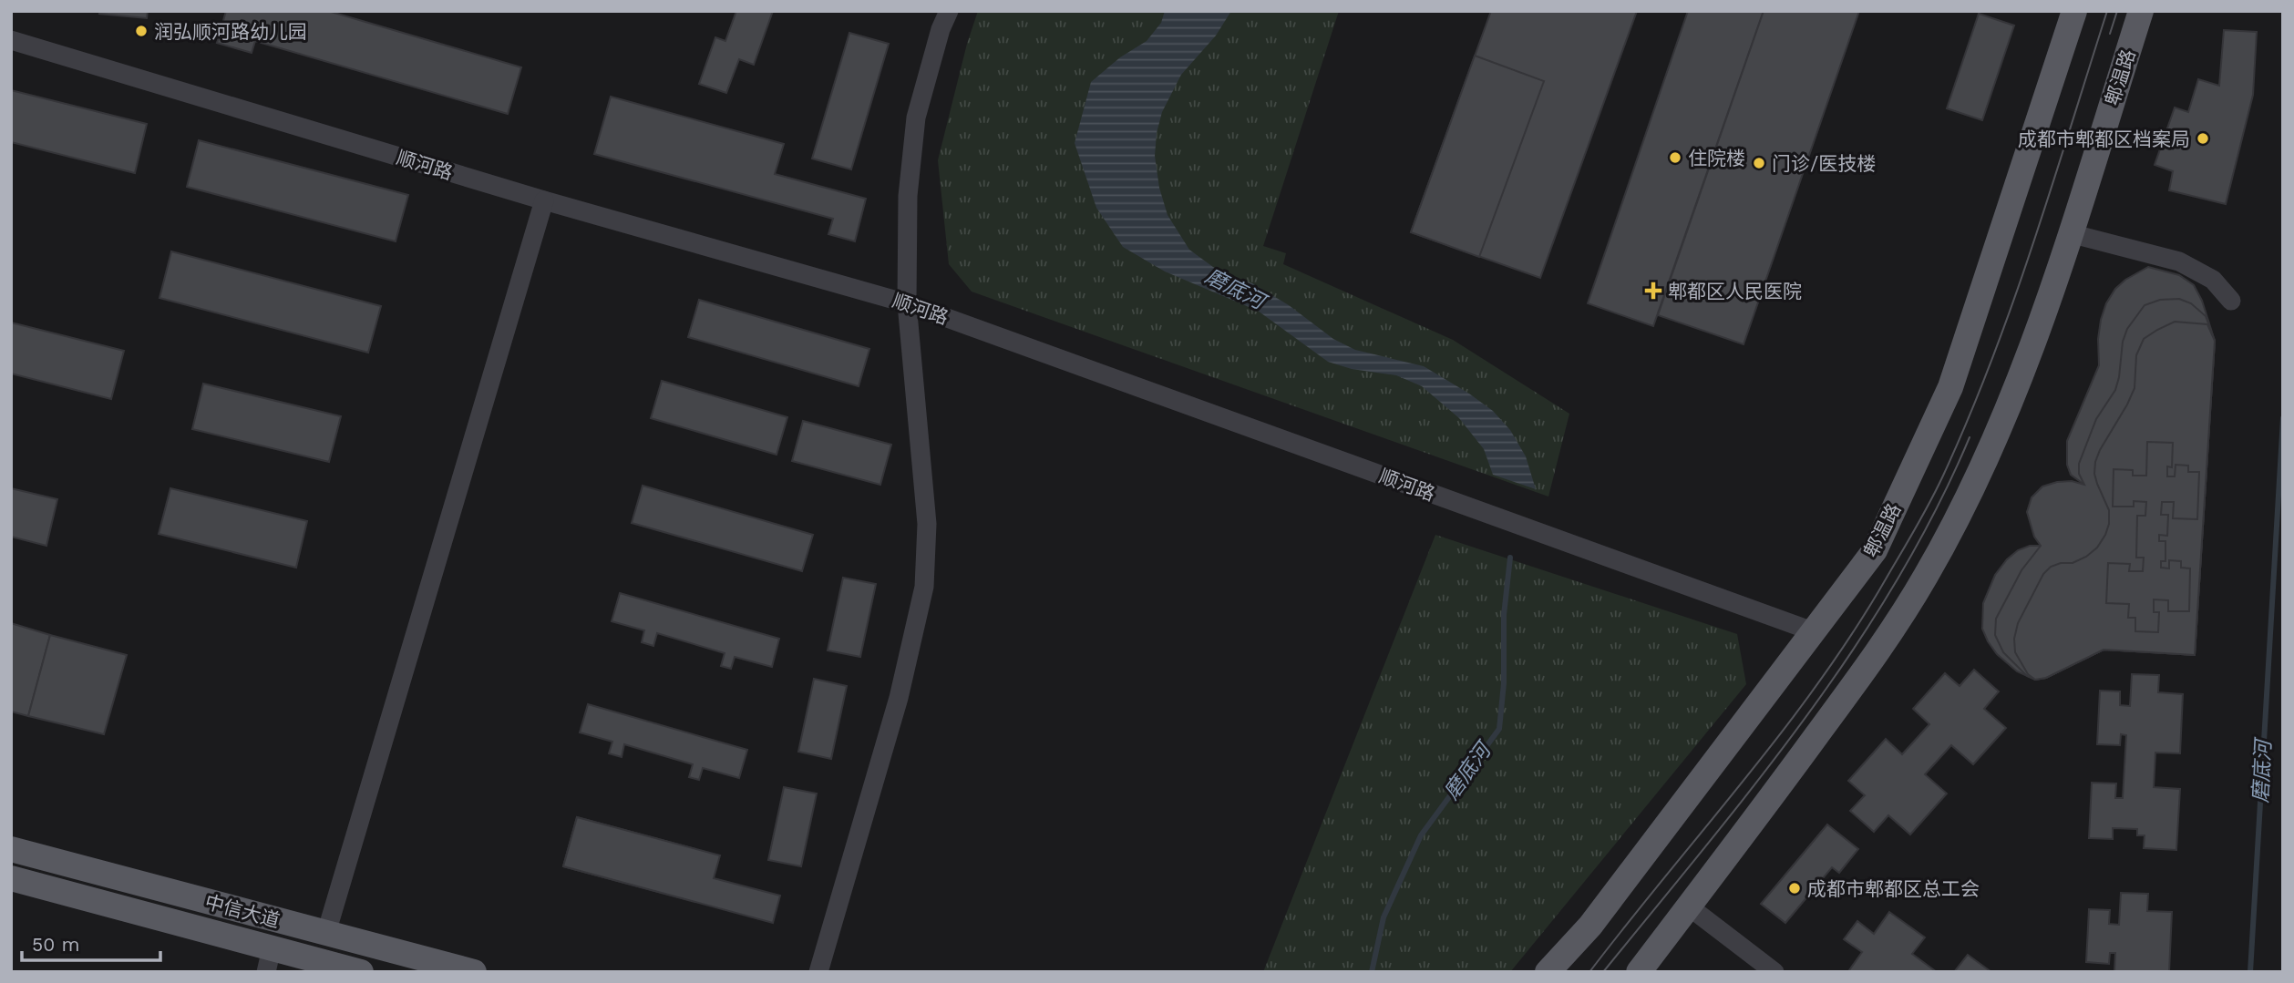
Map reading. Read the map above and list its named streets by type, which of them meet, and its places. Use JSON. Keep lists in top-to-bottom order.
{
  "streets": {
    "main road": ["郫温路", "中信大道"],
    "street": ["顺河路"]
  },
  "crossings": [
    ["郫温路", "顺河路"]
  ],
  "water": ["磨底河"],
  "places": {
    "other": [
      "润弘顺河路幼儿园",
      "成都市郫都区档案局",
      "住院楼",
      "门诊/医技楼",
      "成都市郫都区总工会"
    ],
    "health": ["郫都区人民医院"]
  },
  "scale_bar": "50 m"
}
